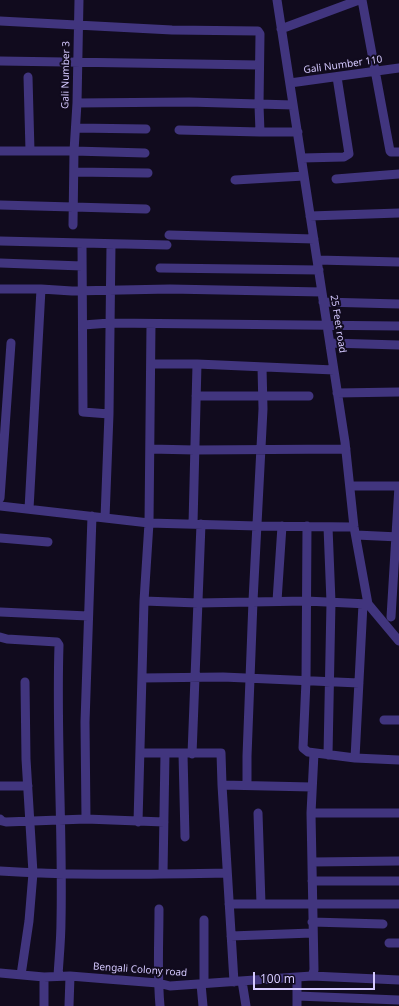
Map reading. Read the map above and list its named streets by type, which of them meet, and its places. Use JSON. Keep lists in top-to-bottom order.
{
  "streets": {
    "street": [
      "Gali Number 110",
      "Gali Number 3",
      "25 Feet road",
      "Bengali Colony road"
    ]
  },
  "crossings": [
    ["Gali Number 110", "25 Feet road"]
  ],
  "scale_bar": "100 m"
}
